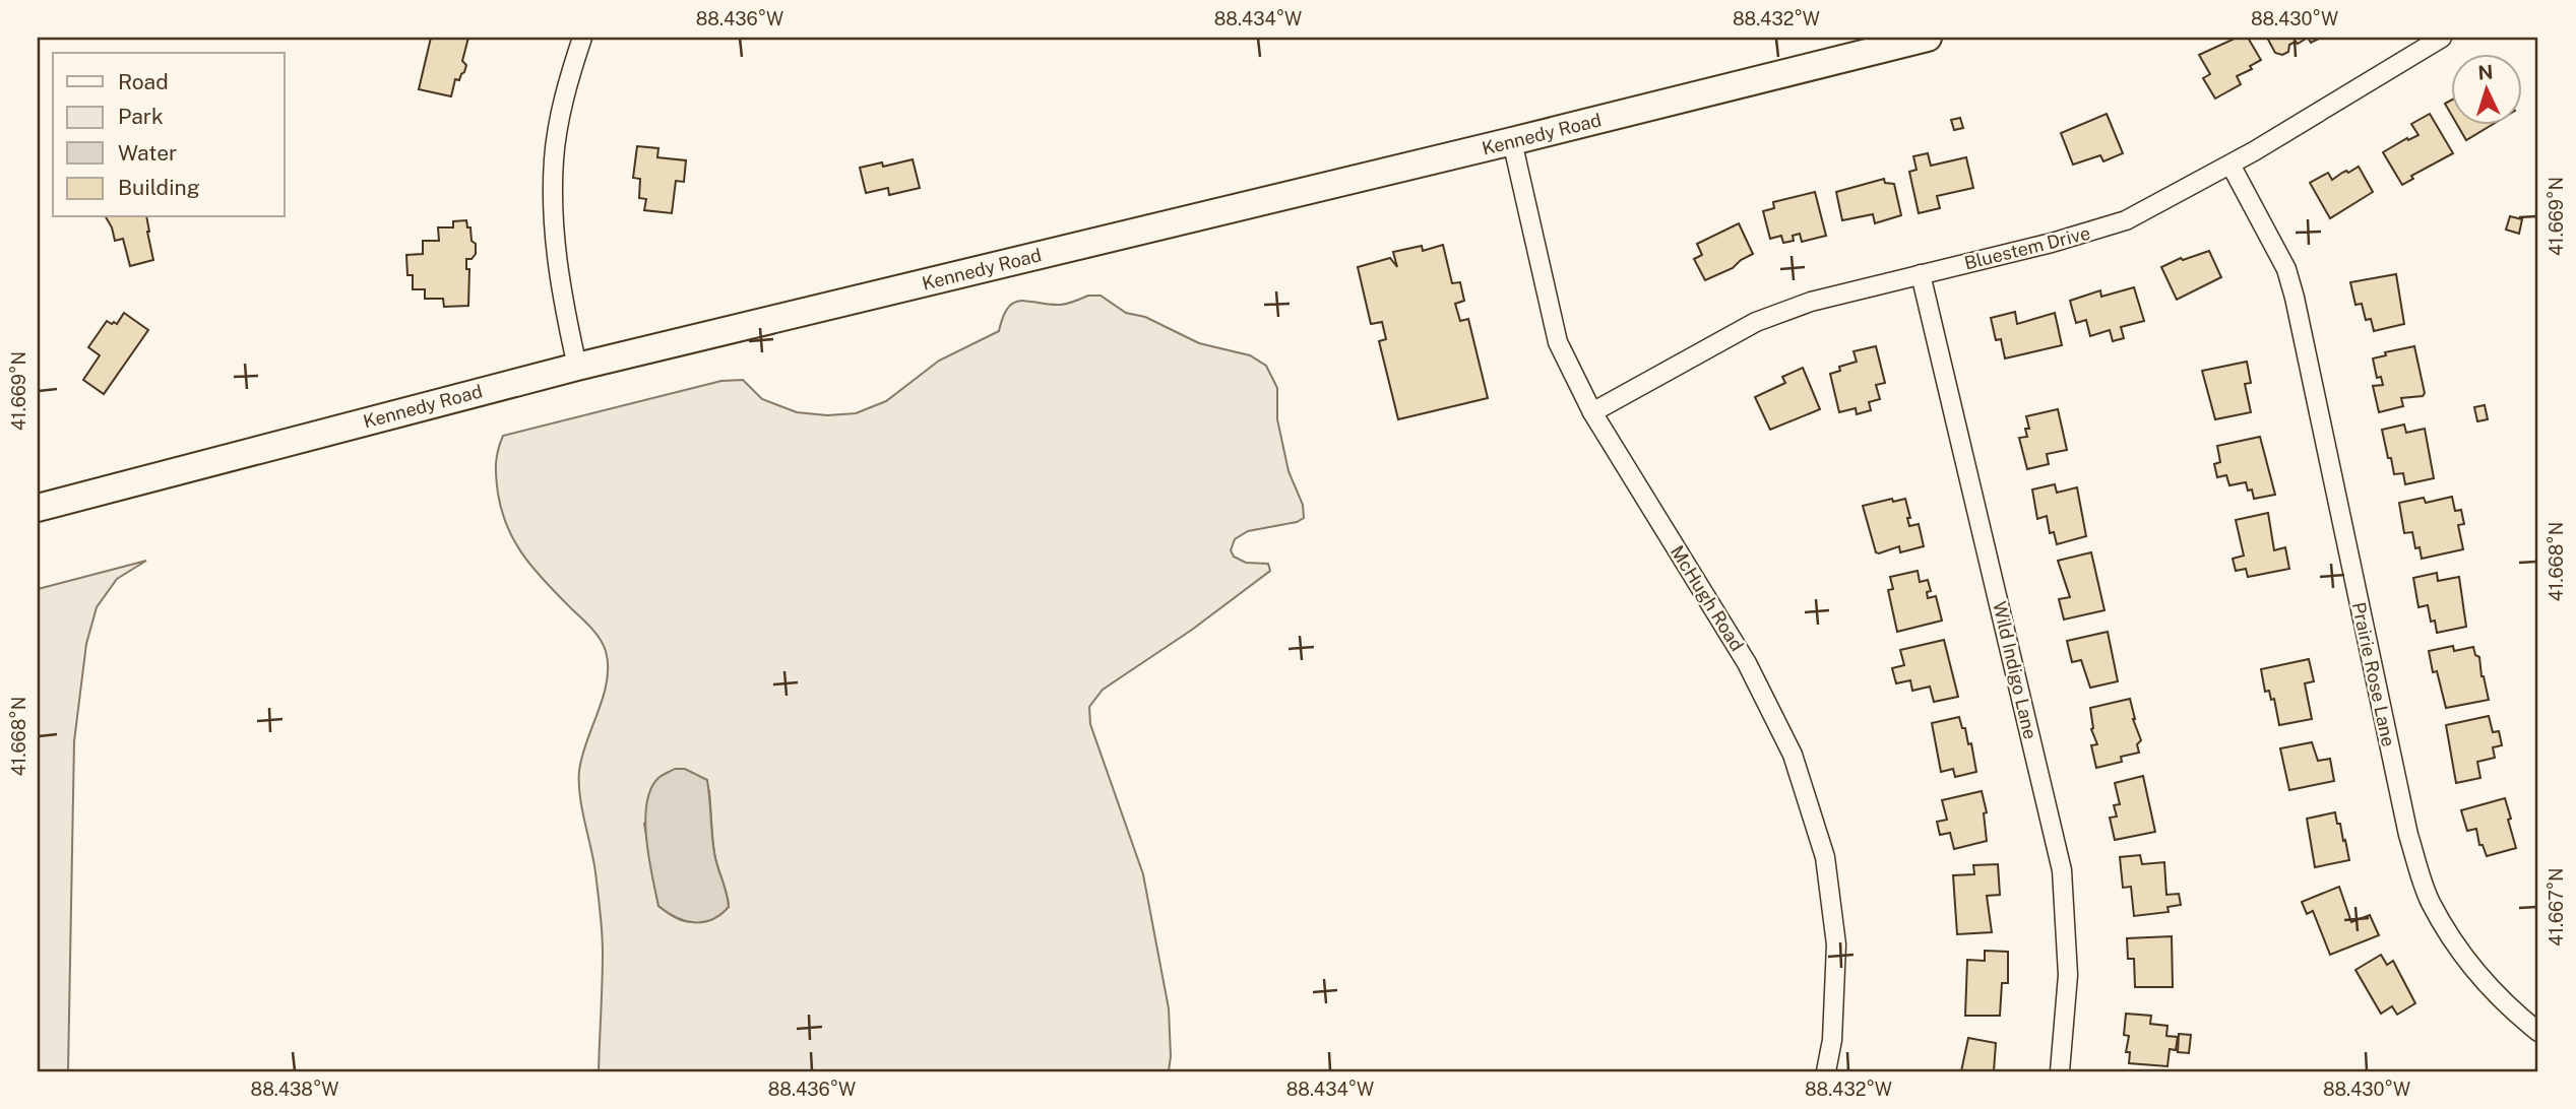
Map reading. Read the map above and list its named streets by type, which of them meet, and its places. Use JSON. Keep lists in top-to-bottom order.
{
  "streets": {
    "main road": ["Kennedy Road"],
    "street": [
      "Bluestem Drive",
      "McHugh Road",
      "Wild Indigo Lane",
      "Prairie Rose Lane"
    ]
  },
  "crossings": [
    ["Kennedy Road", "McHugh Road"],
    ["Bluestem Drive", "McHugh Road"],
    ["Bluestem Drive", "Wild Indigo Lane"],
    ["Bluestem Drive", "Prairie Rose Lane"]
  ],
  "legend": [
    "Road",
    "Park",
    "Water",
    "Building"
  ],
  "north": "top",
  "coordinates": [
    "88.436°W",
    "88.434°W",
    "88.432°W",
    "88.430°W",
    "41.669°N",
    "41.668°N",
    "41.667°N",
    "88.438°W"
  ]
}
